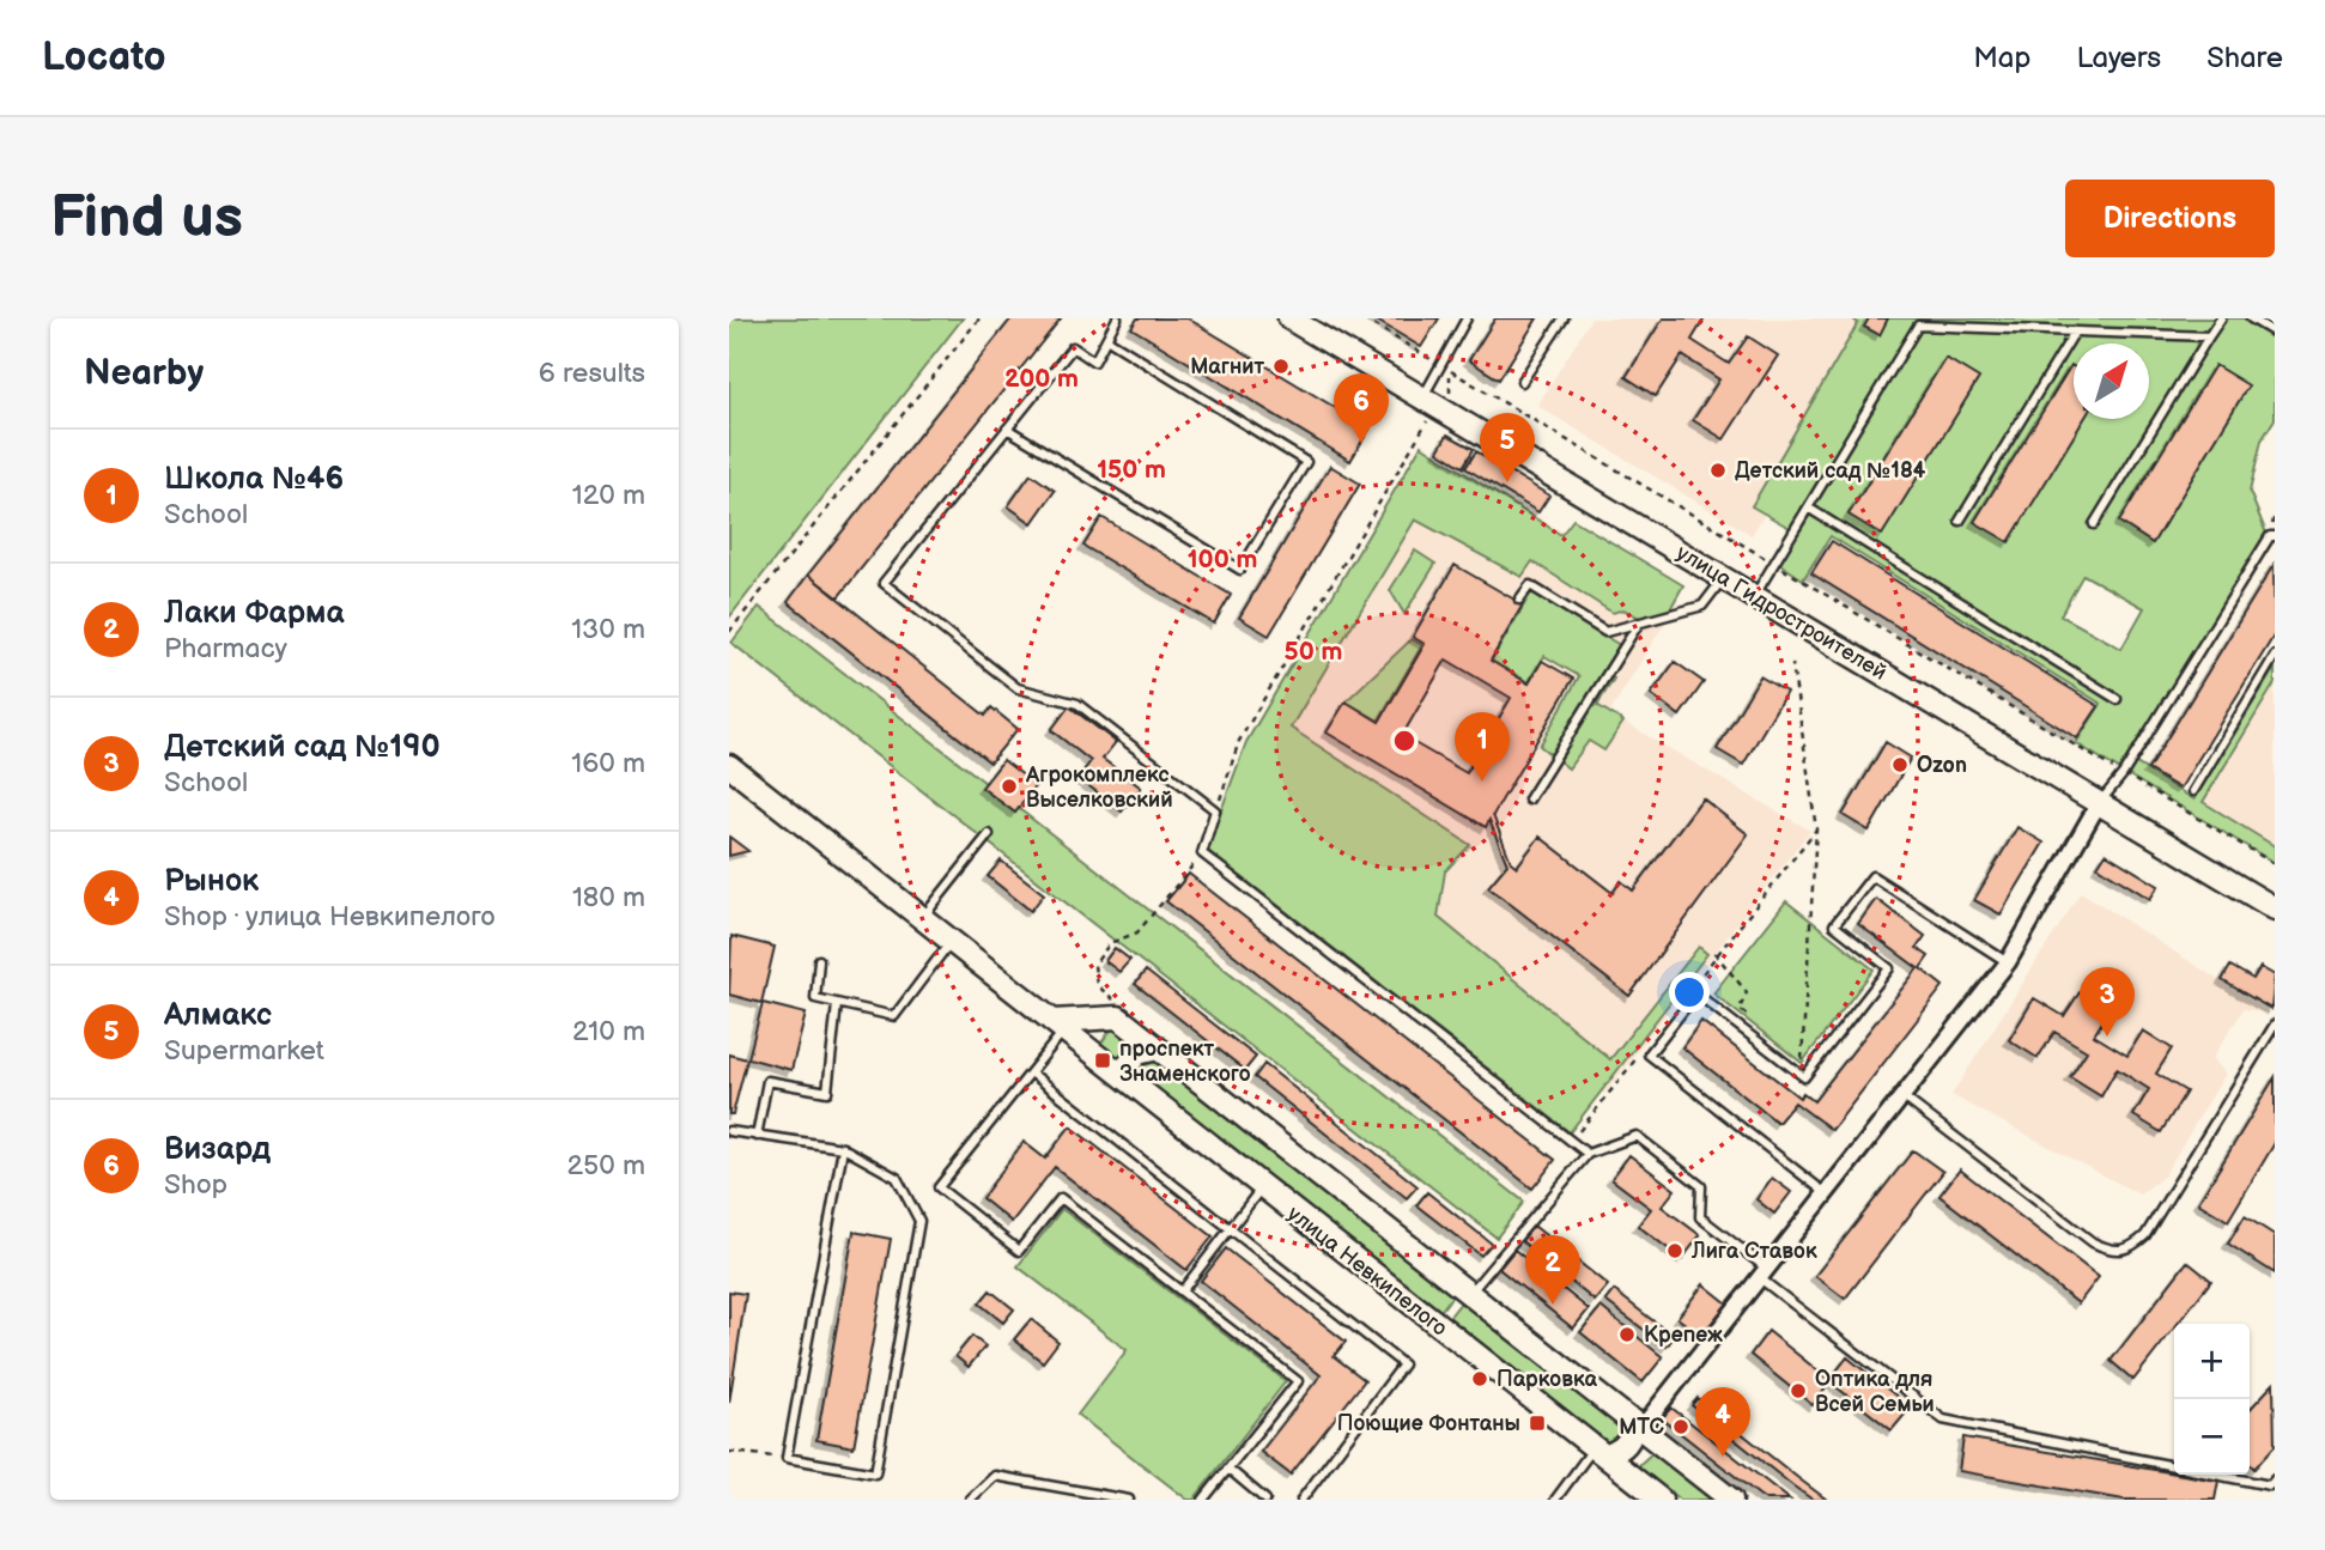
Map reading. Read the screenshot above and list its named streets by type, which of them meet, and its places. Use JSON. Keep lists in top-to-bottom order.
{
  "streets": {
    "street": ["улица Гидростроителей", "улица Невкипелого"]
  },
  "places": {
    "other": [
      "Магнит",
      "Детский сад №184",
      "Ozon",
      "Агрокомплекс Выселковский",
      "Лига Ставок",
      "Крепеж",
      "Парковка",
      "Оптика для Всей Семьи",
      "МТС"
    ],
    "transit": ["проспект Знаменского", "Поющие Фонтаны"]
  },
  "north": "top right",
  "page": {
    "header": "Locato",
    "nav": ["Map", "Layers", "Share"],
    "buttons": "Directions",
    "title": "Find us",
    "heading": ["Nearby", "6 results"],
    "pins": [
      "6",
      "5",
      "1",
      "3",
      "2",
      "4"
    ],
    "list": [
      {
        "mark": "1",
        "name": "Школа №46",
        "note": "School",
        "value": "120 m"
      },
      {
        "mark": "2",
        "name": "Лаки Фарма",
        "note": "Pharmacy",
        "value": "130 m"
      },
      {
        "mark": "3",
        "name": "Детский сад №190",
        "note": "School",
        "value": "160 m"
      },
      {
        "mark": "4",
        "name": "Рынок",
        "note": "Shop · улица Невкипелого",
        "value": "180 m"
      },
      {
        "mark": "5",
        "name": "Алмакс",
        "note": "Supermarket",
        "value": "210 m"
      },
      {
        "mark": "6",
        "name": "Визард",
        "note": "Shop",
        "value": "250 m"
      }
    ],
    "map_buttons": ["+", "−"]
  },
  "rings": [
    "200 m",
    "150 m",
    "100 m",
    "50 m"
  ]
}
